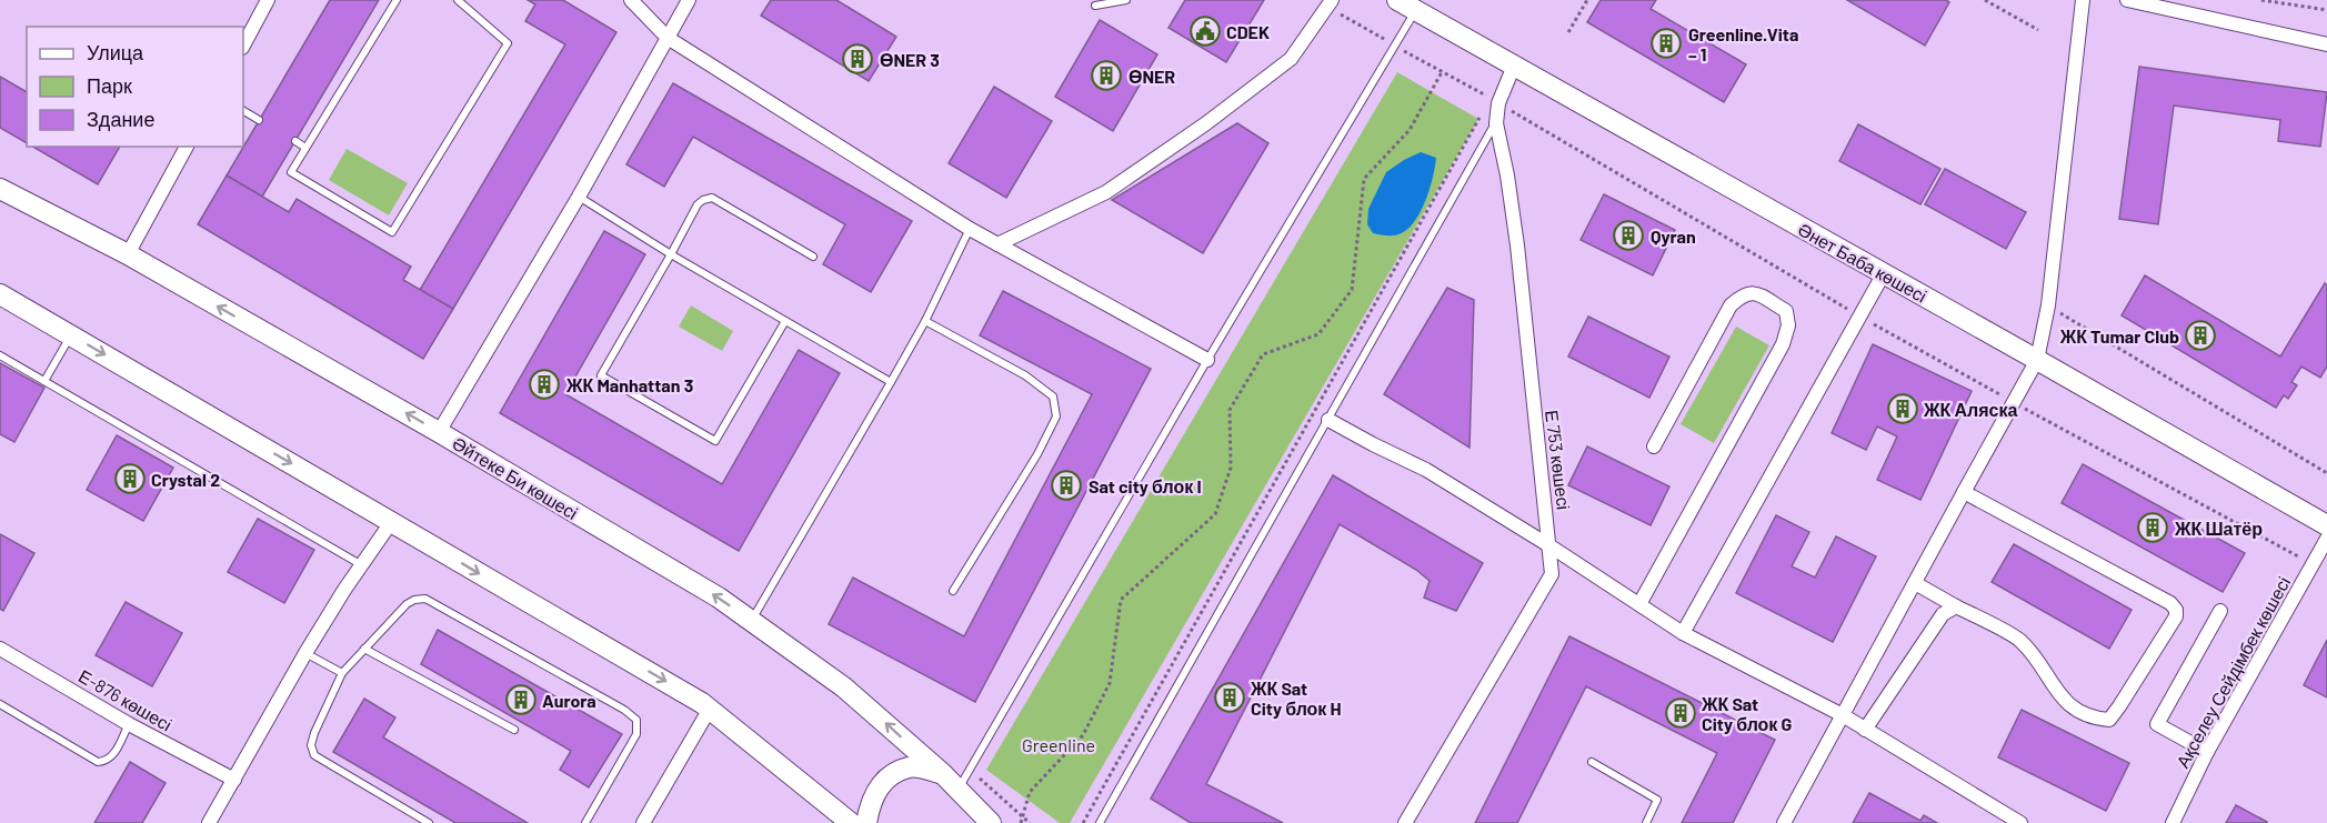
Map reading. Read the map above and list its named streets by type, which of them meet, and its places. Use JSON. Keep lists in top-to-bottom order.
{
  "streets": {
    "street": [
      "Әнет Баба көшесі",
      "Е 753 көшесі",
      "Әйтеке Би көшесі",
      "Ақселеу Сейдімбек көшесі",
      "Е-876 көшесі"
    ]
  },
  "crossings": [
    ["Әнет Баба көшесі", "Е 753 көшесі"]
  ],
  "parks": ["Greenline"],
  "places": {
    "public building": ["CDEK"],
    "building": [
      "Greenline.Vita – 1",
      "ӨNER 3",
      "ӨNER",
      "Qyran",
      "ЖК Tumar Club",
      "ЖК Manhattan 3",
      "ЖК Аляска",
      "Crystal 2",
      "Sat city блок I",
      "ЖК Шатёр",
      "ЖК Sat City блок H",
      "Aurora",
      "ЖК Sat City блок G"
    ]
  },
  "legend": ["Улица", "Парк", "Здание"]
}
